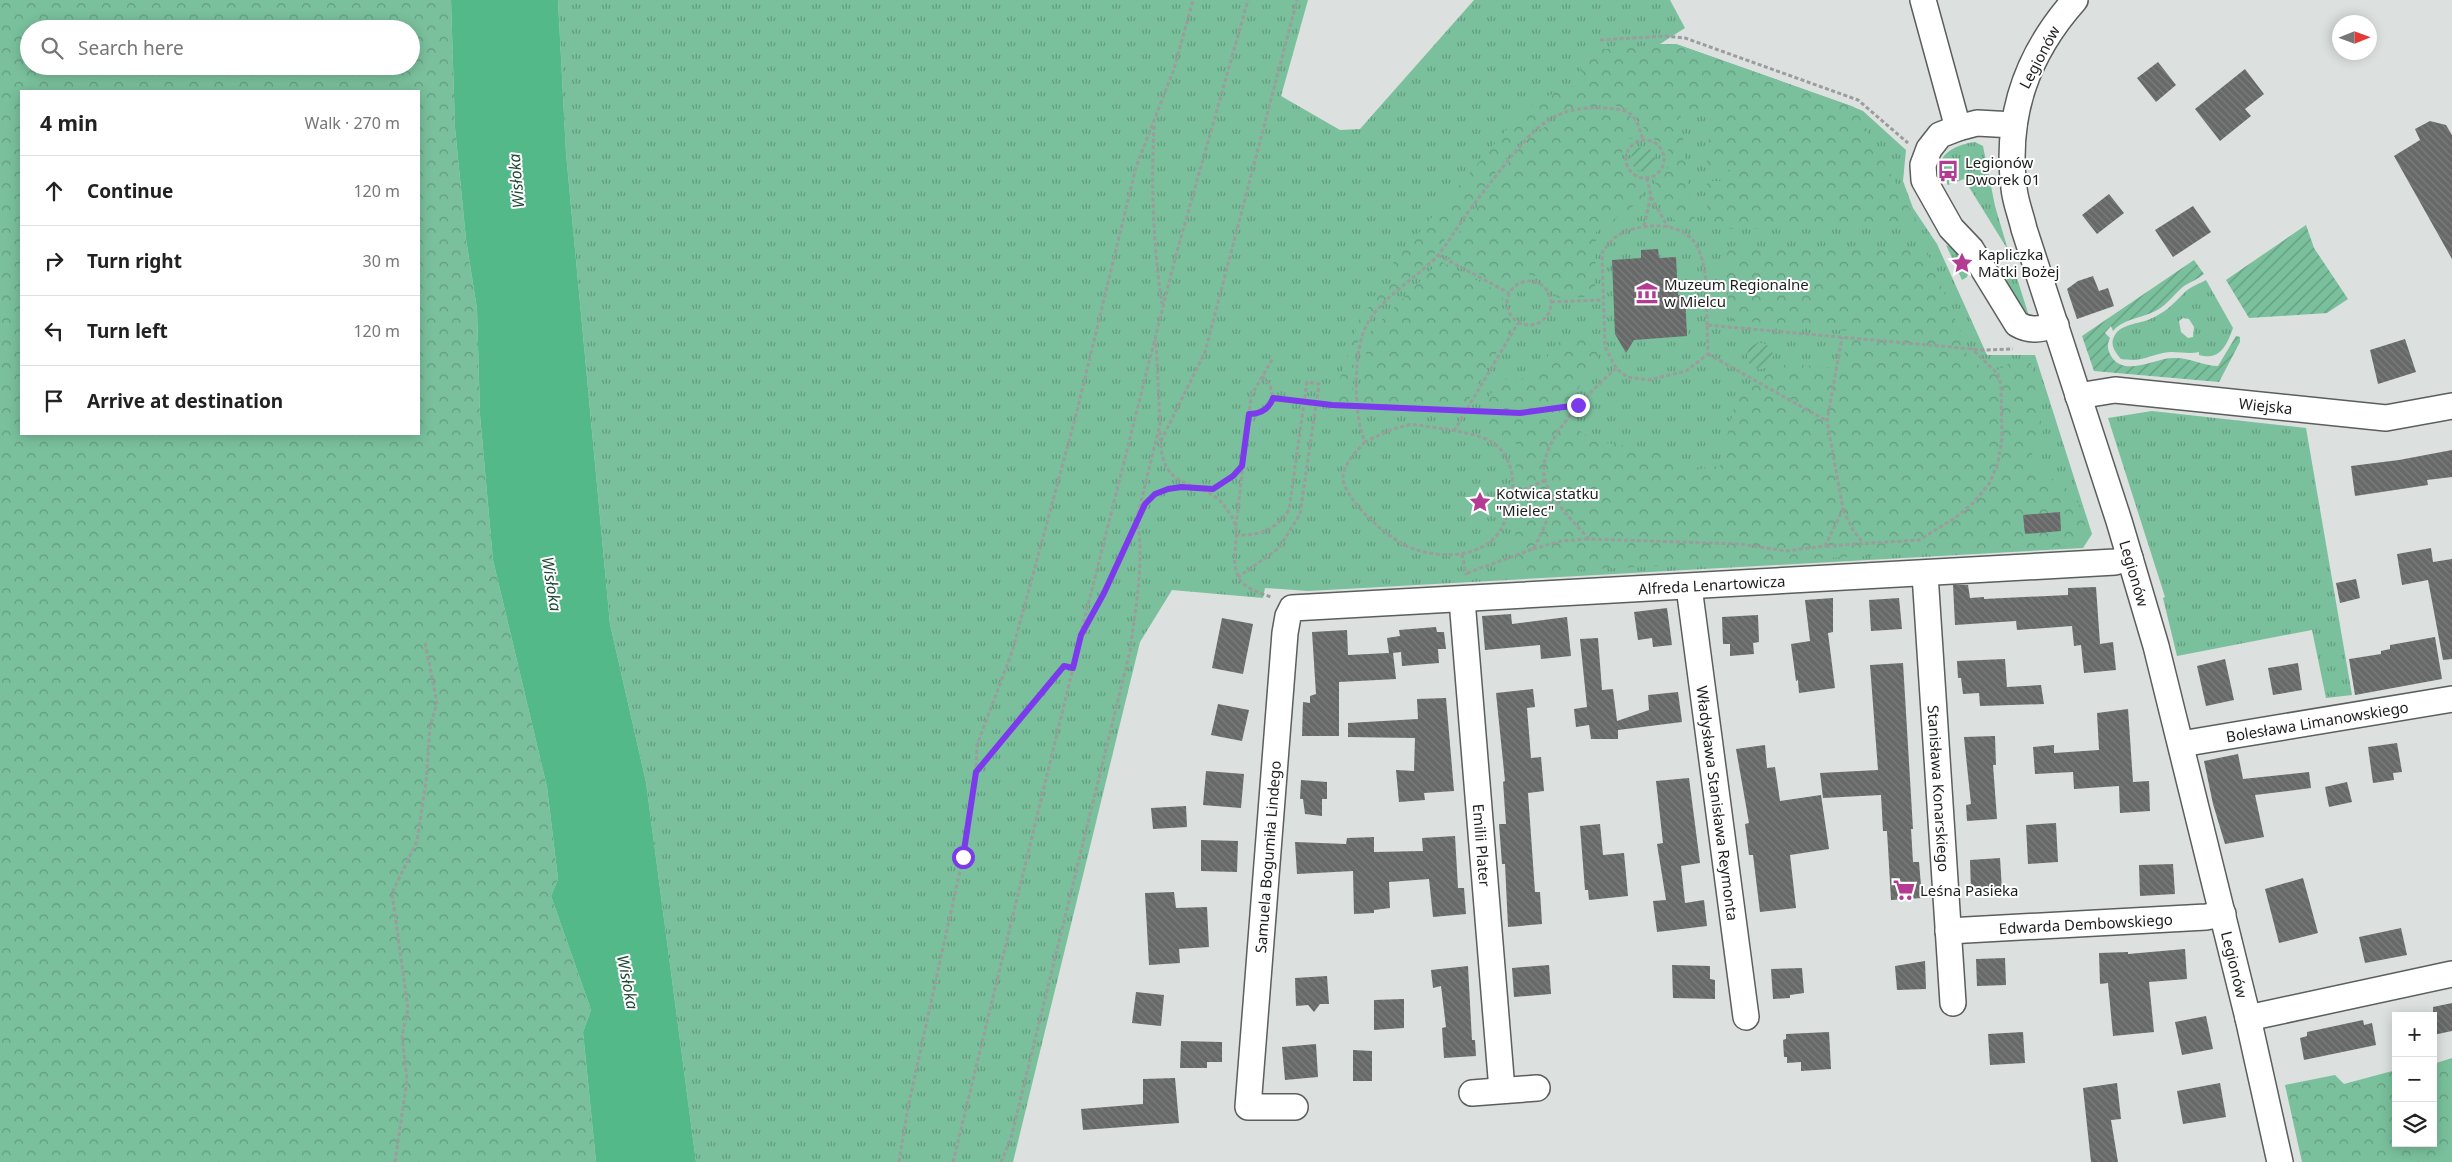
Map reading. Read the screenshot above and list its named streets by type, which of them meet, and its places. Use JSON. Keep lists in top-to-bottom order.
{
  "streets": {
    "street": [
      "Legionów",
      "Wiejska",
      "Alfreda Lenartowicza",
      "Bolesława Limanowskiego",
      "Stanisława Konarskiego",
      "Władysława Stanisława Reymonta",
      "Emilii Plater",
      "Samuela Bogumiła Lindego",
      "Edwarda Dembowskiego"
    ]
  },
  "crossings": [
    ["Legionów", "Wiejska"],
    ["Legionów", "Alfreda Lenartowicza"],
    ["Legionów", "Bolesława Limanowskiego"],
    ["Legionów", "Edwarda Dembowskiego"],
    ["Alfreda Lenartowicza", "Stanisława Konarskiego"],
    ["Alfreda Lenartowicza", "Władysława Stanisława Reymonta"],
    ["Alfreda Lenartowicza", "Emilii Plater"],
    ["Alfreda Lenartowicza", "Samuela Bogumiła Lindego"],
    ["Stanisława Konarskiego", "Edwarda Dembowskiego"]
  ],
  "water": ["Wisłoka"],
  "places": {
    "bus stop": ["Legionów Dworek 01"],
    "place": ["Kapliczka Matki Bożej", "Kotwica statku \"Mielec\""],
    "museum": ["Muzeum Regionalne w Mielcu"],
    "supermarket": ["Leśna Pasieka"]
  },
  "north": "right",
  "page": {
    "search": "Search here",
    "heading": ["4 min", "Walk · 270 m"],
    "list": [
      ["Continue", "120 m"],
      ["Turn right", "30 m"],
      ["Turn left", "120 m"],
      "Arrive at destination"
    ],
    "map_buttons": ["+", "−"]
  }
}
